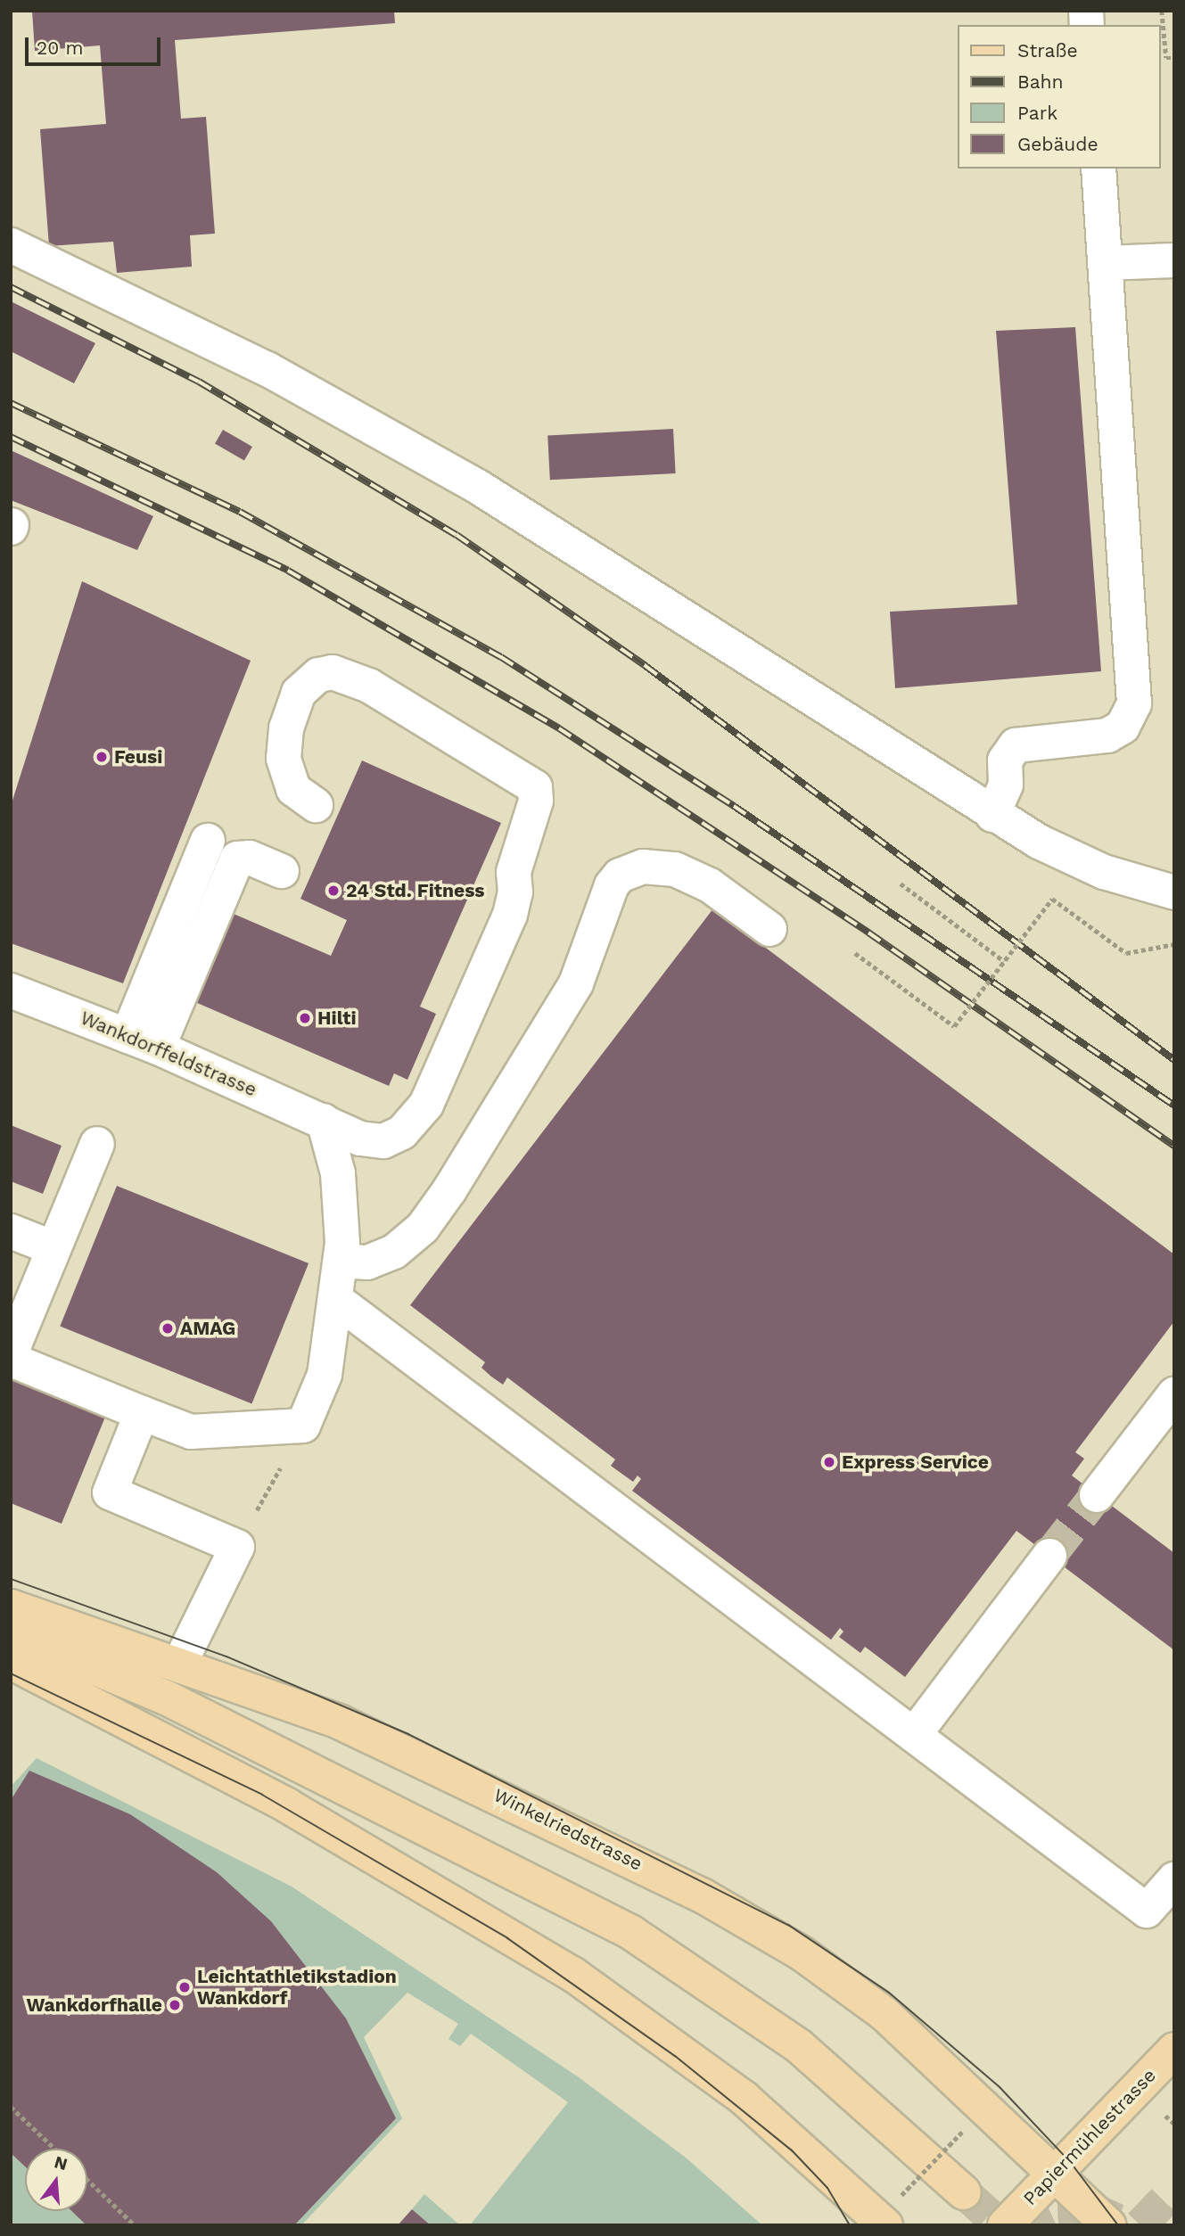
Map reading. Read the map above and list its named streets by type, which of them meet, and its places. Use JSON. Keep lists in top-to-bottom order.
{
  "streets": {
    "main road": ["Winkelriedstrasse", "Papiermühlestrasse"],
    "street": ["Wankdorffeldstrasse"]
  },
  "crossings": [
    ["Winkelriedstrasse", "Papiermühlestrasse"]
  ],
  "places": [
    "Feusi",
    "24 Std. Fitness",
    "Hilti",
    "AMAG",
    "Express Service",
    "Leichtathletikstadion Wankdorf",
    "Wankdorfhalle"
  ],
  "legend": [
    "Straße",
    "Bahn",
    "Park",
    "Gebäude"
  ],
  "scale_bar": "20 m",
  "north": "top"
}
